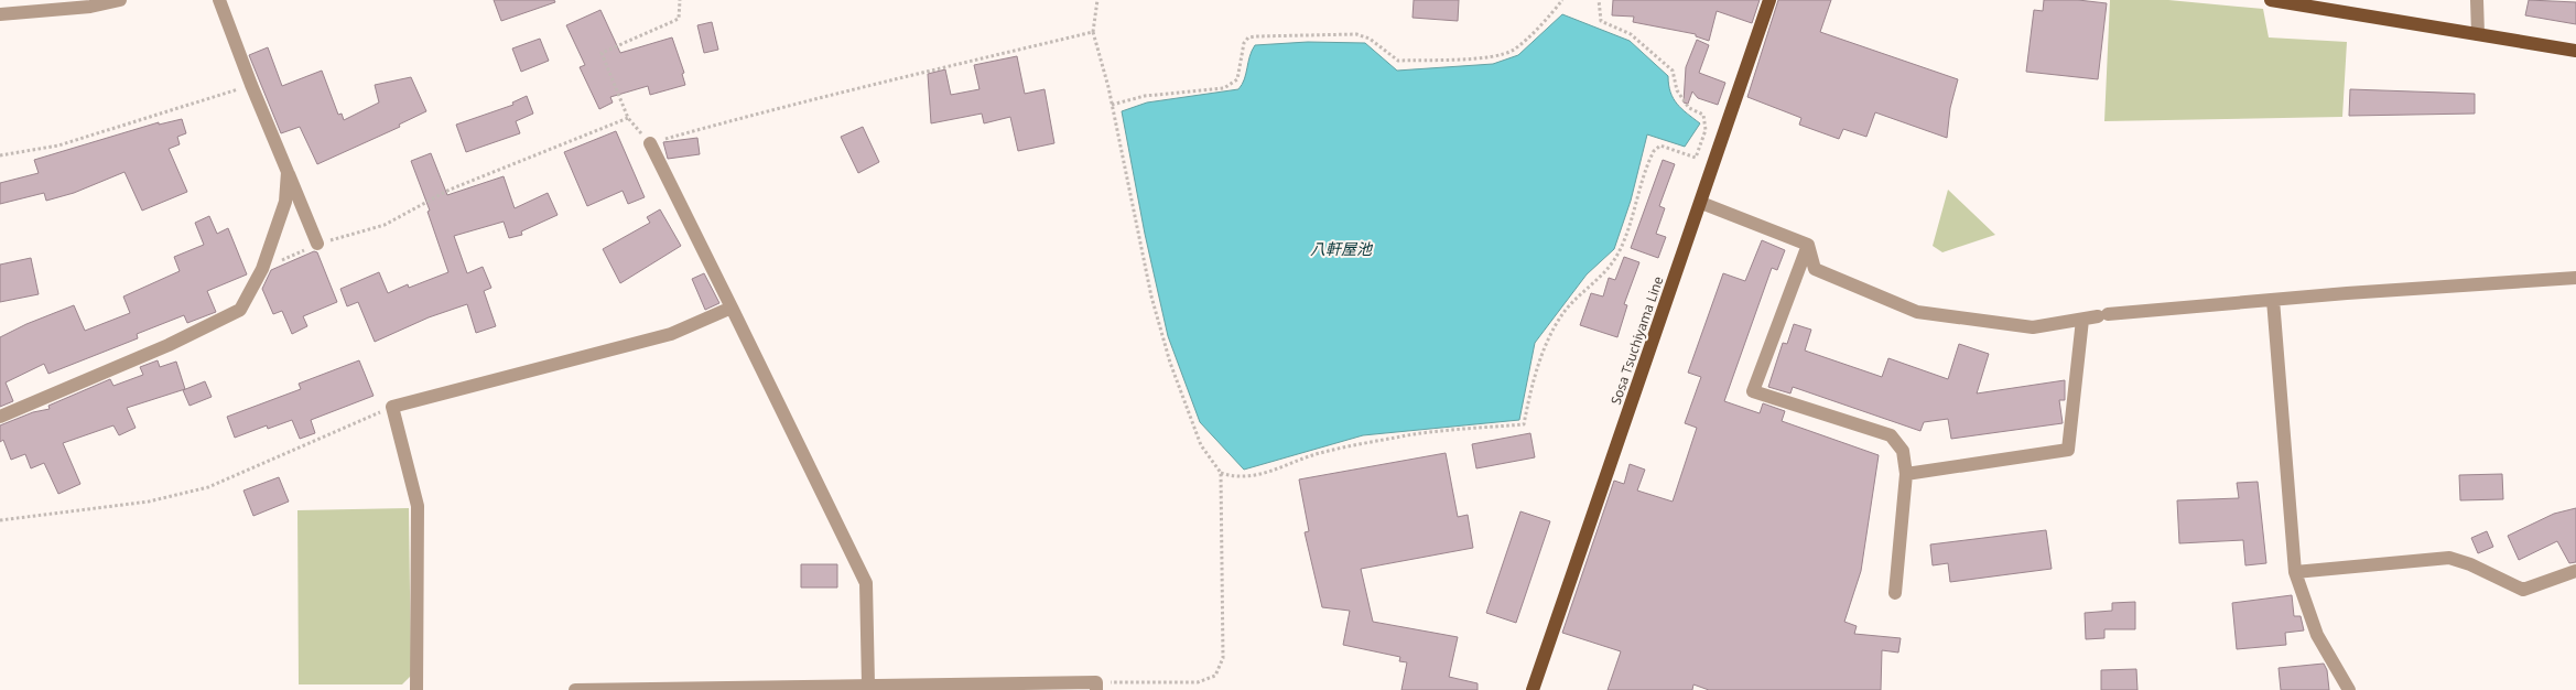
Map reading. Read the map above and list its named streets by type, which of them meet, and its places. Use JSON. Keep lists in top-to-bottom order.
{
  "streets": {
    "main road": ["Sosa Tsuchiyama Line"]
  },
  "water": ["八軒屋池"]
}
